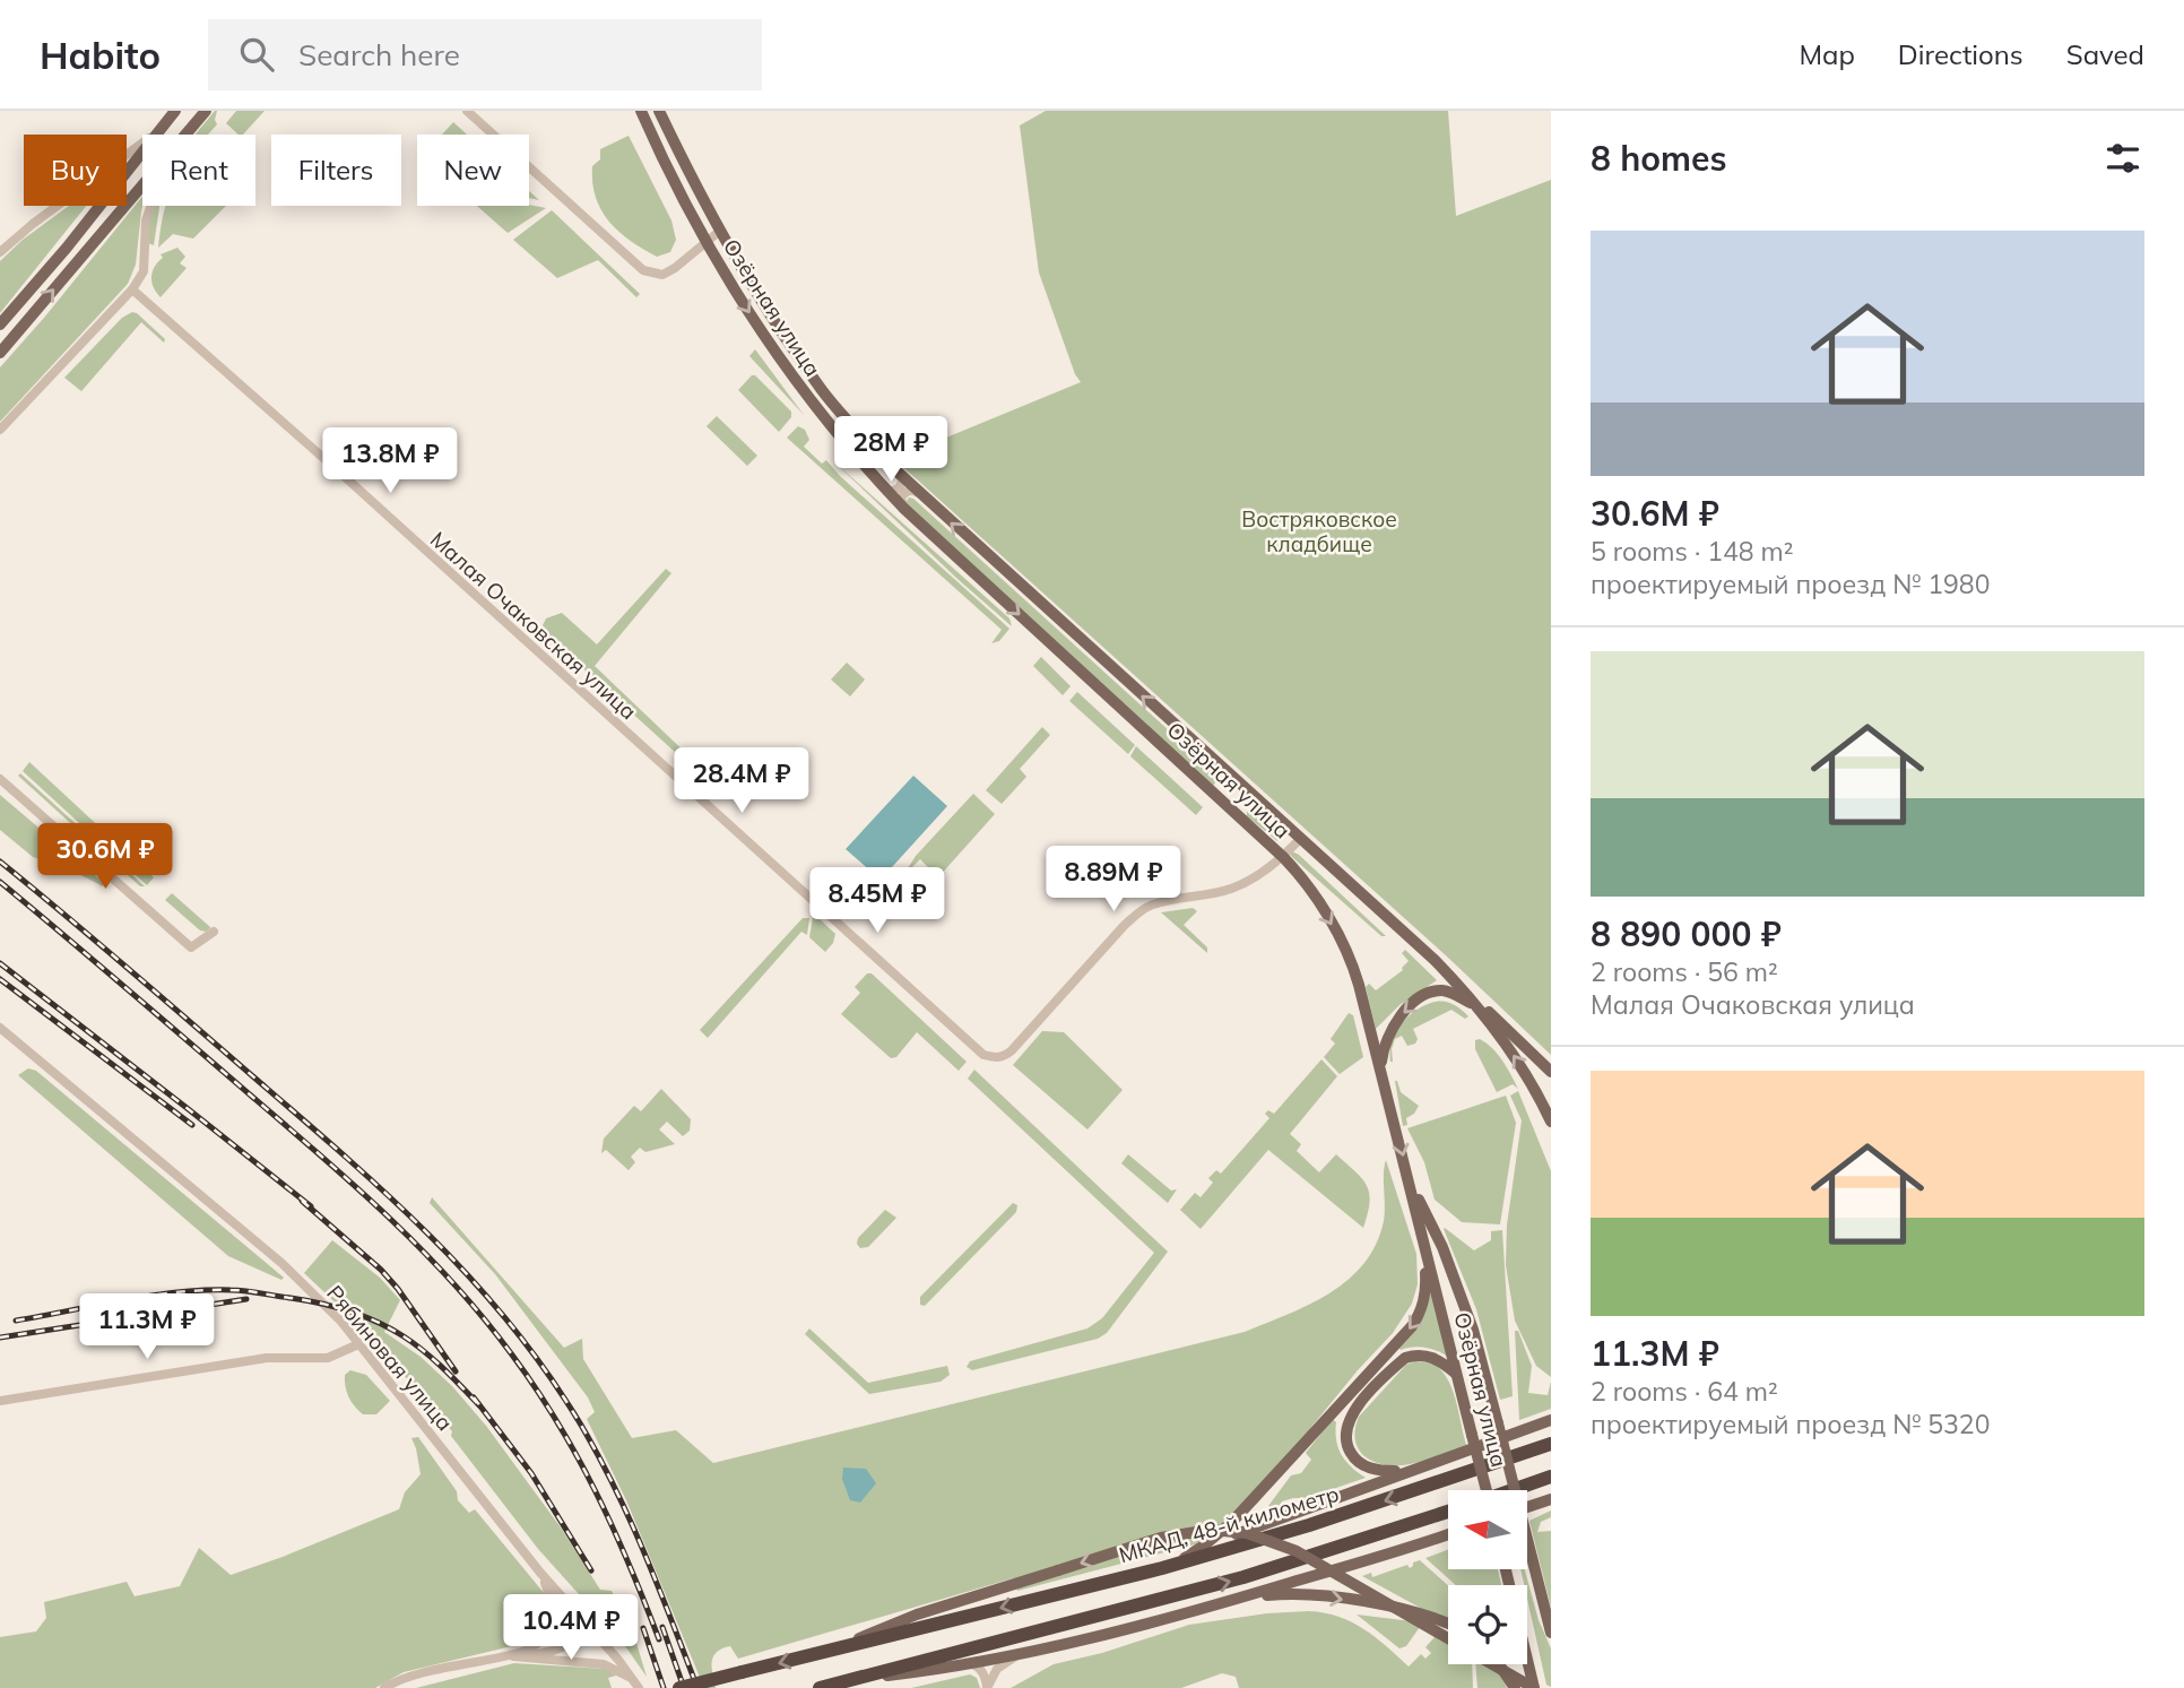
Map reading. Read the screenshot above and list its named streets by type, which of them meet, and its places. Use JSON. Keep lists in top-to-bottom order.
{
  "streets": {
    "highway": ["МКАД, 48-й километр"],
    "main road": ["Озёрная улица"],
    "street": ["Малая Очаковская улица", "Рябиновая улица"]
  },
  "crossings": [
    ["Озёрная улица", "Малая Очаковская улица"]
  ],
  "parks": ["Востряковское кладбище"],
  "north": "left",
  "page": {
    "header": "Habito",
    "search": "Search here",
    "nav": ["Map", "Directions", "Saved"],
    "heading": "8 homes",
    "chip": [
      "Buy",
      "Rent",
      "Filters",
      "New"
    ],
    "list": [
      {
        "name": "30.6M ₽",
        "note": "5 rooms · 148 m² · проектируемый проезд № 1980"
      },
      {
        "name": "8 890 000 ₽",
        "note": "2 rooms · 56 m² · Малая Очаковская улица"
      },
      {
        "name": "11.3M ₽",
        "note": "2 rooms · 64 m² · проектируемый проезд № 5320"
      }
    ],
    "price": [
      "28M ₽",
      "13.8M ₽",
      "28.4M ₽",
      "30.6M ₽",
      "8.89M ₽",
      "8.45M ₽",
      "11.3M ₽",
      "10.4M ₽"
    ]
  }
}
